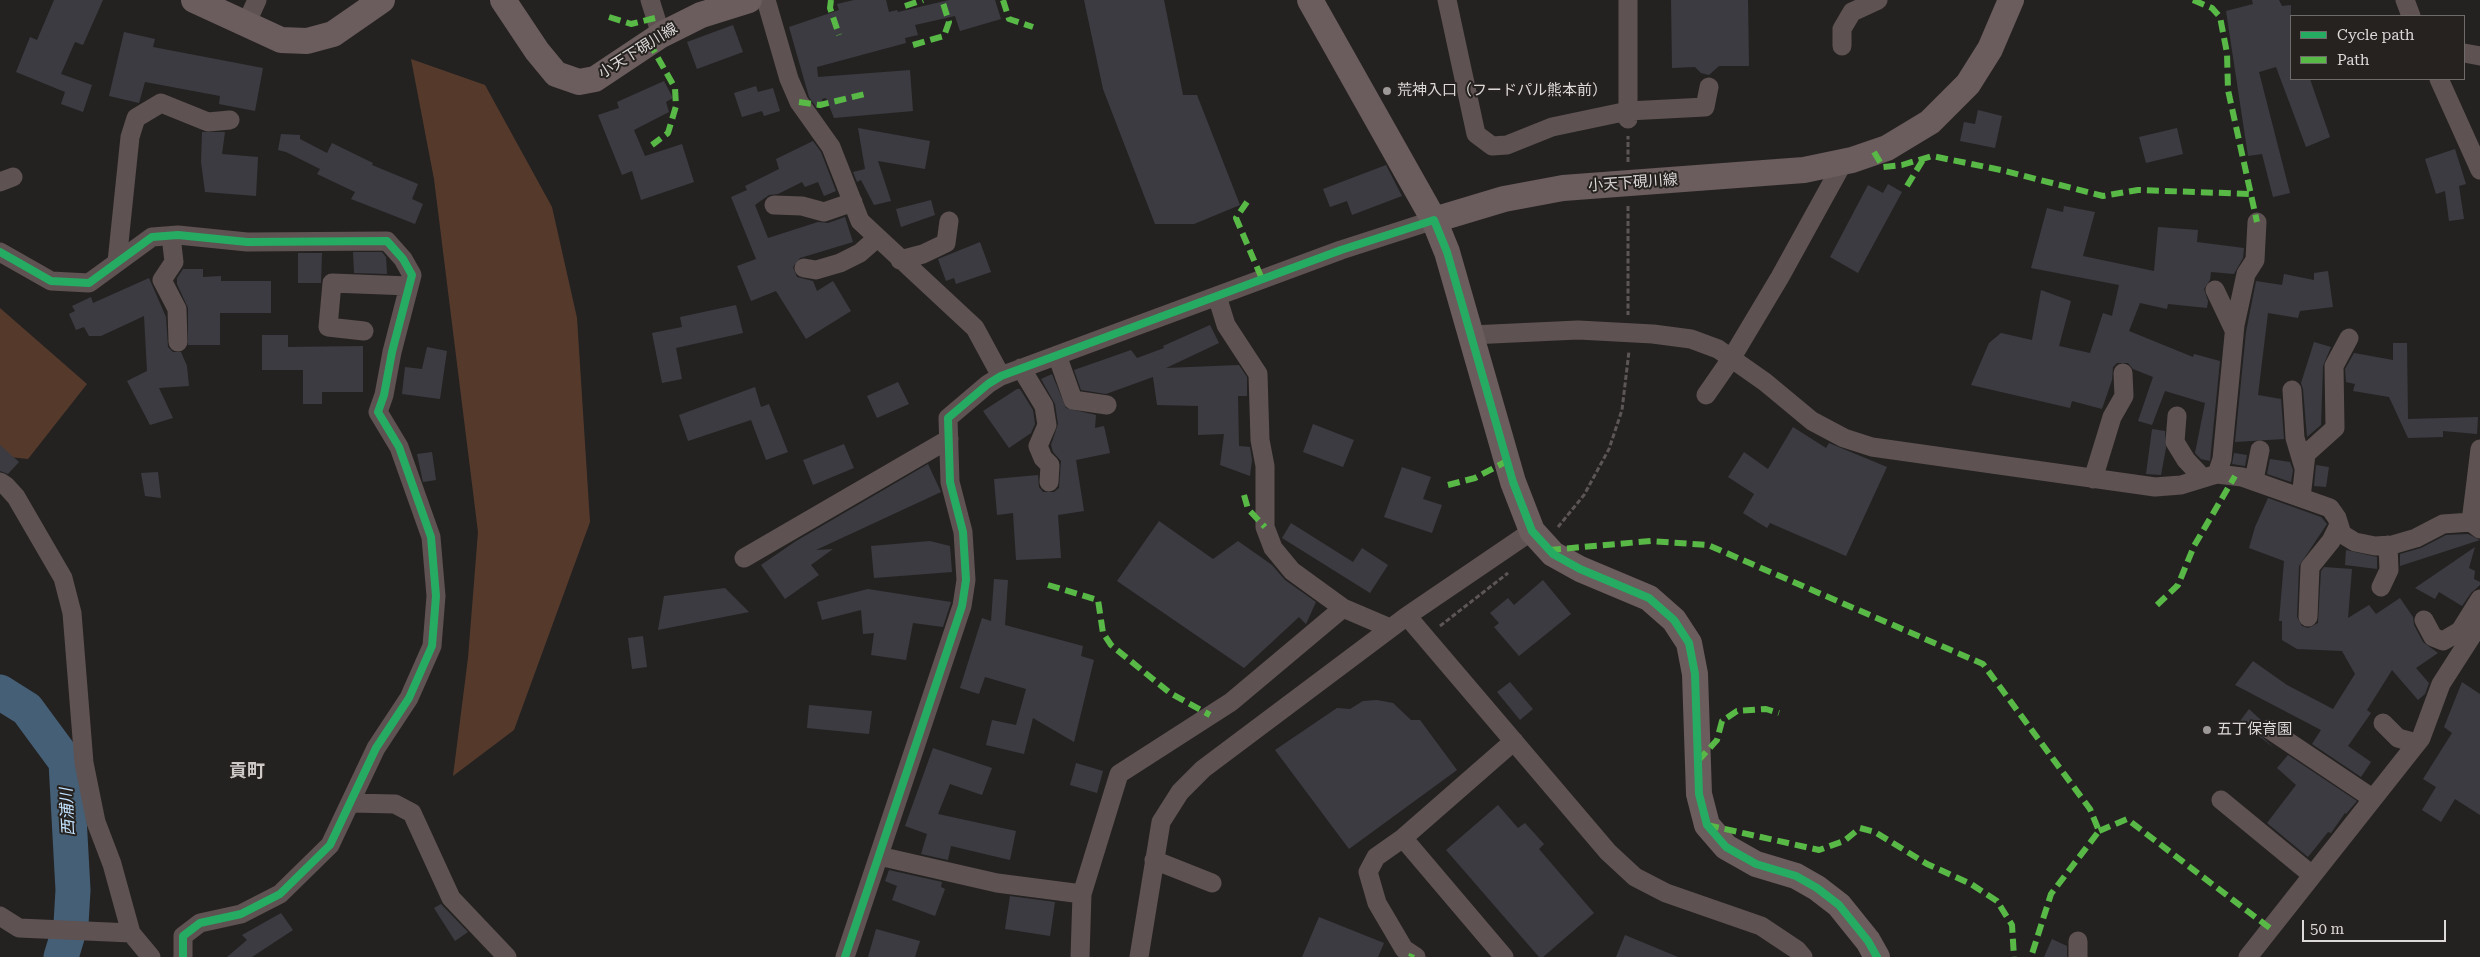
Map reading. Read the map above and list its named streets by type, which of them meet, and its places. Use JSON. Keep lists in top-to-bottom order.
{
  "streets": {
    "main road": ["小天下硯川線"]
  },
  "districts": ["貢町"],
  "water": ["西浦川"],
  "places": ["荒神入口（フードパル熊本前）", "五丁保育園"],
  "legend": ["Cycle path", "Path"],
  "scale_bar": "50 m"
}
